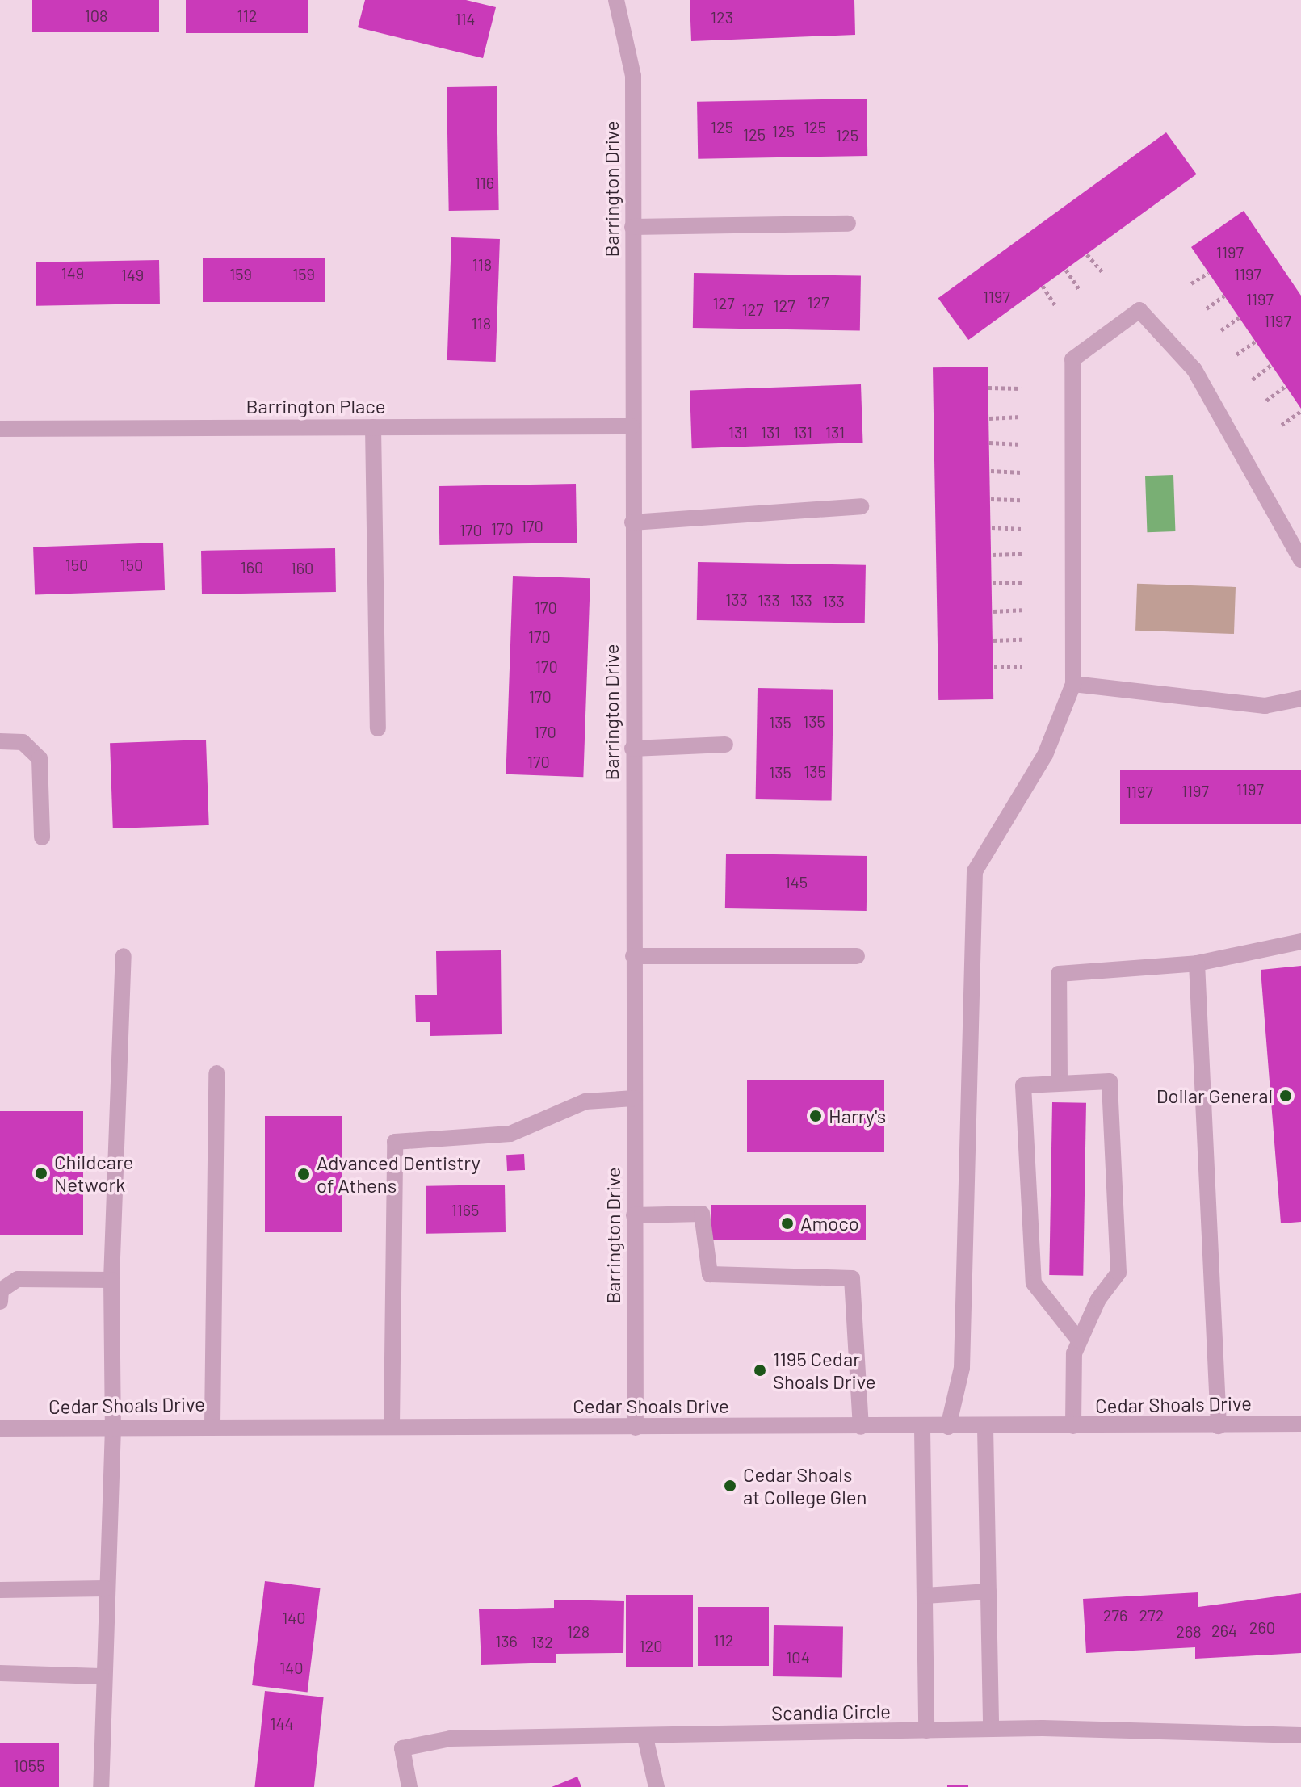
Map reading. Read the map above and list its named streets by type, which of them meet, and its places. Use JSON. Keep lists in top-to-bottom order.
{
  "streets": {
    "street": [
      "Barrington Drive",
      "Barrington Place",
      "Cedar Shoals Drive",
      "Scandia Circle"
    ]
  },
  "crossings": [
    ["Barrington Drive", "Barrington Place"],
    ["Barrington Drive", "Cedar Shoals Drive"]
  ],
  "places": [
    "Dollar General",
    "Harry's",
    "Childcare Network",
    "Advanced Dentistry of Athens",
    "Amoco",
    "1195 Cedar Shoals Drive",
    "Cedar Shoals at College Glen"
  ],
  "house_numbers": [
    "108",
    "112",
    "123",
    "114",
    "125",
    "125",
    "125",
    "125",
    "125",
    "116",
    "1197",
    "118",
    "149",
    "159",
    "159",
    "1197",
    "149",
    "1197",
    "1197",
    "127",
    "127",
    "127",
    "127",
    "1197",
    "118",
    "131",
    "131",
    "131",
    "131",
    "170",
    "170",
    "170",
    "150",
    "150",
    "160",
    "160",
    "133",
    "133",
    "133",
    "133",
    "170",
    "170",
    "170",
    "170",
    "135",
    "135",
    "170",
    "170",
    "135",
    "135",
    "1197",
    "1197",
    "1197",
    "145",
    "1165",
    "276",
    "272",
    "140",
    "260",
    "264",
    "128",
    "268",
    "112",
    "136",
    "132",
    "120",
    "104",
    "140",
    "144",
    "1055"
  ]
}
